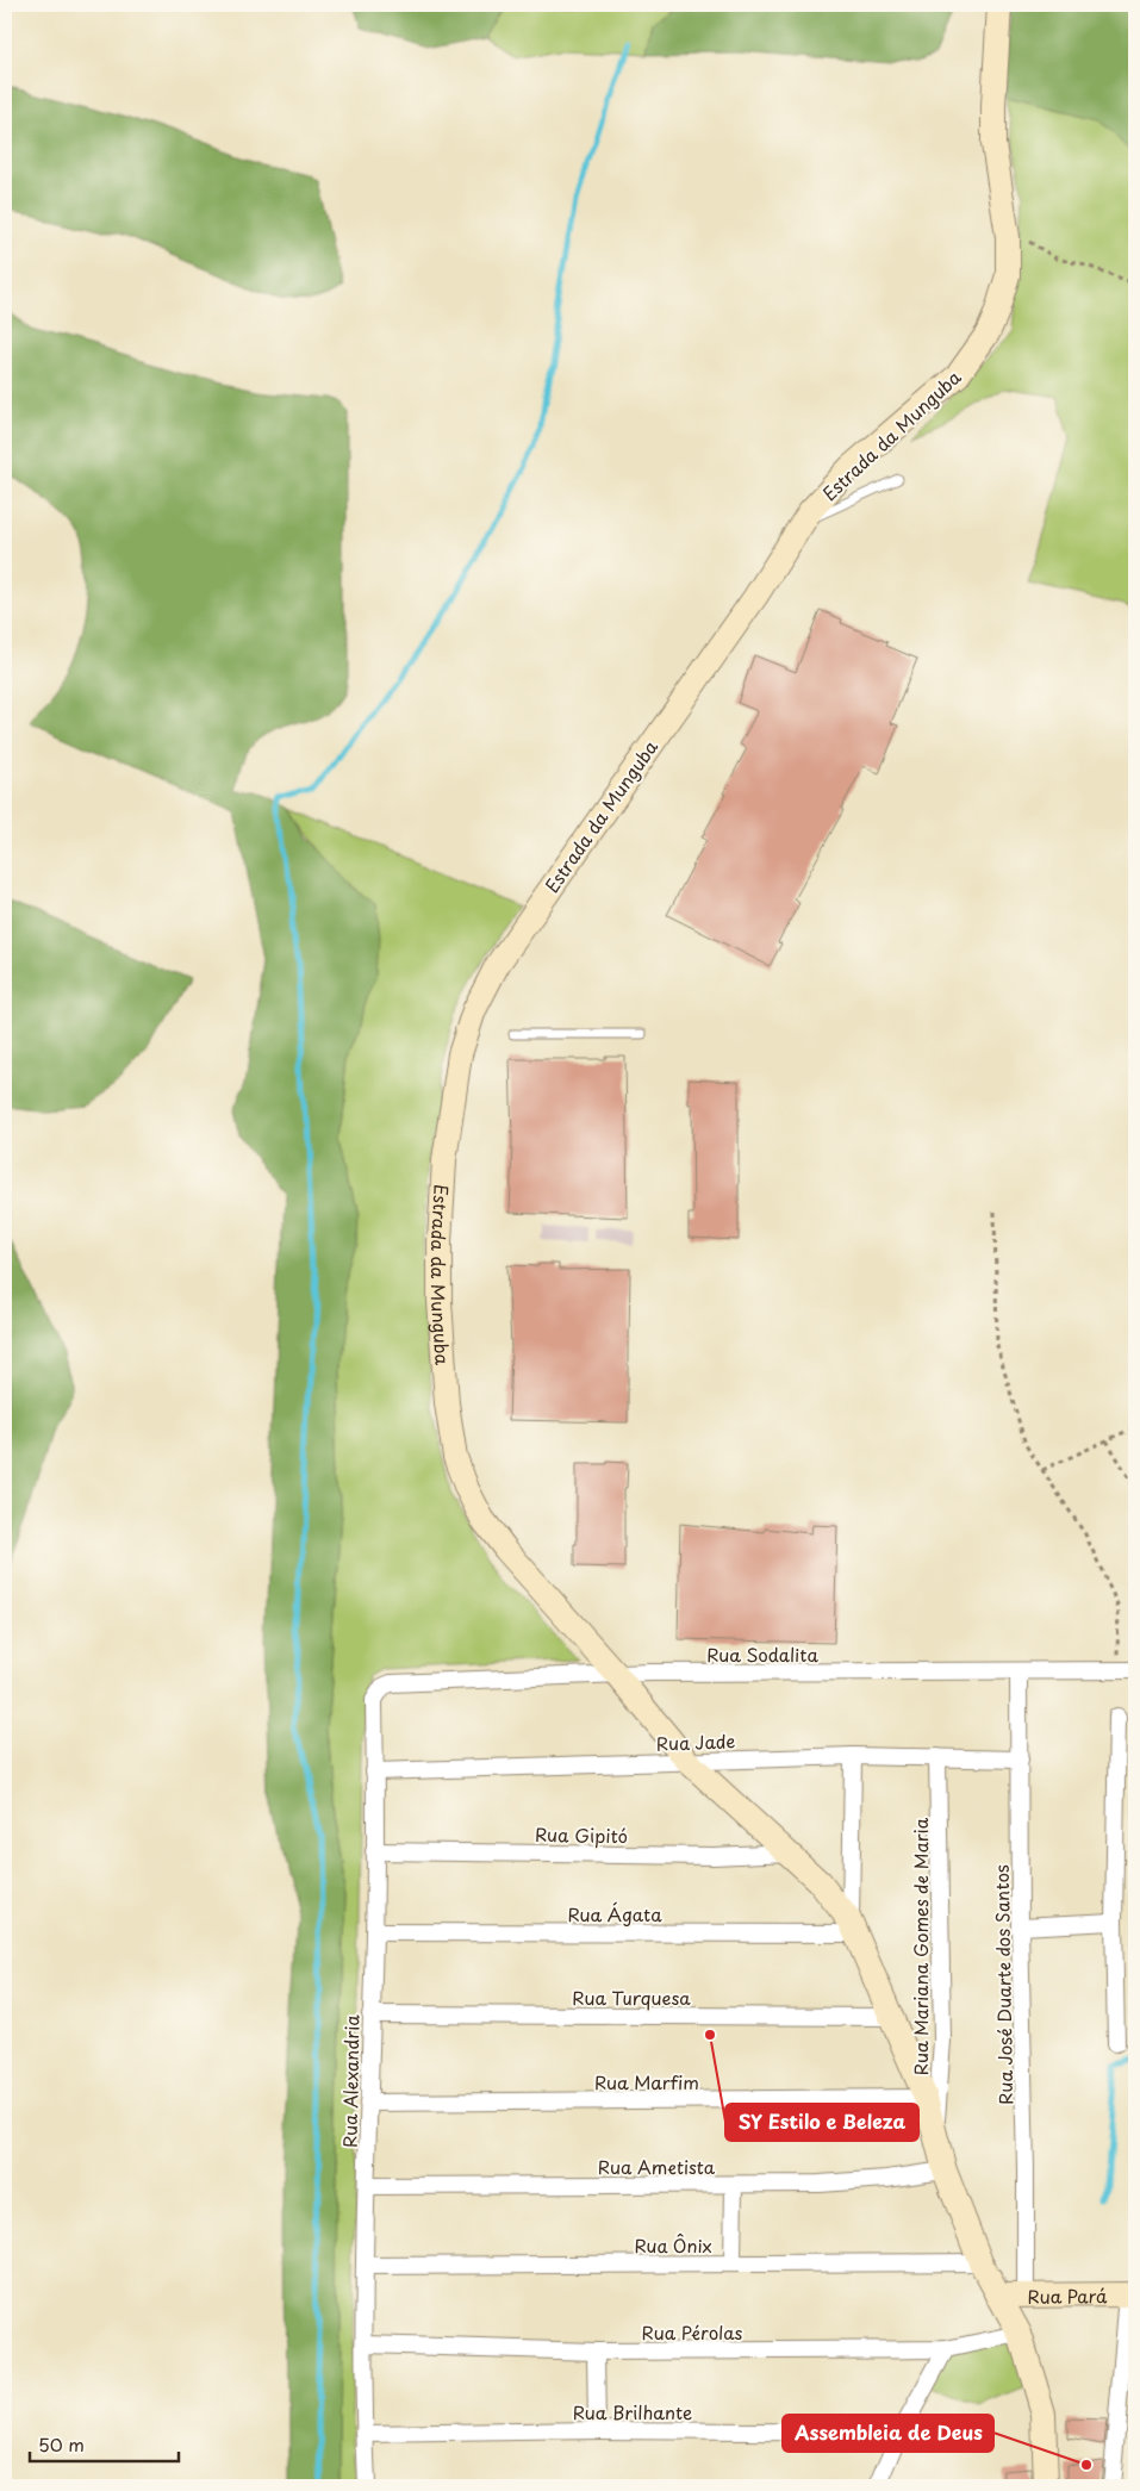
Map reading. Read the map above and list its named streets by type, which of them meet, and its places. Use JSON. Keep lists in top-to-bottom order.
{
  "streets": {
    "main road": ["Estrada da Munguba", "Rua Pará"],
    "street": [
      "Rua Sodalita",
      "Rua Jade",
      "Rua Gipitó",
      "Rua Ágata",
      "Rua Mariana Gomes de Maria",
      "Rua José Duarte dos Santos",
      "Rua Turquesa",
      "Rua Alexandria",
      "Rua Marfim",
      "Rua Ametista",
      "Rua Ônix",
      "Rua Pérolas",
      "Rua Brilhante"
    ]
  },
  "crossings": [
    ["Estrada da Munguba", "Rua Sodalita"],
    ["Estrada da Munguba", "Rua Jade"],
    ["Estrada da Munguba", "Rua Gipitó"],
    ["Estrada da Munguba", "Rua Ágata"],
    ["Estrada da Munguba", "Rua Mariana Gomes de Maria"],
    ["Estrada da Munguba", "Rua Turquesa"],
    ["Estrada da Munguba", "Rua Marfim"],
    ["Estrada da Munguba", "Rua Ametista"],
    ["Estrada da Munguba", "Rua Ônix"],
    ["Estrada da Munguba", "Rua Pará"],
    ["Estrada da Munguba", "Rua Pérolas"],
    ["Rua Sodalita", "Rua José Duarte dos Santos"],
    ["Rua Sodalita", "Rua Alexandria"],
    ["Rua Jade", "Rua Mariana Gomes de Maria"],
    ["Rua Jade", "Rua José Duarte dos Santos"],
    ["Rua Jade", "Rua Alexandria"],
    ["Rua Gipitó", "Rua Alexandria"],
    ["Rua Ágata", "Rua Alexandria"],
    ["Rua José Duarte dos Santos", "Rua Pará"],
    ["Rua Turquesa", "Rua Alexandria"],
    ["Rua Alexandria", "Rua Marfim"],
    ["Rua Alexandria", "Rua Ametista"],
    ["Rua Alexandria", "Rua Ônix"],
    ["Rua Alexandria", "Rua Pérolas"],
    ["Rua Alexandria", "Rua Brilhante"]
  ],
  "places": ["SY Estilo e Beleza", "Assembleia de Deus"],
  "scale_bar": "50 m"
}
